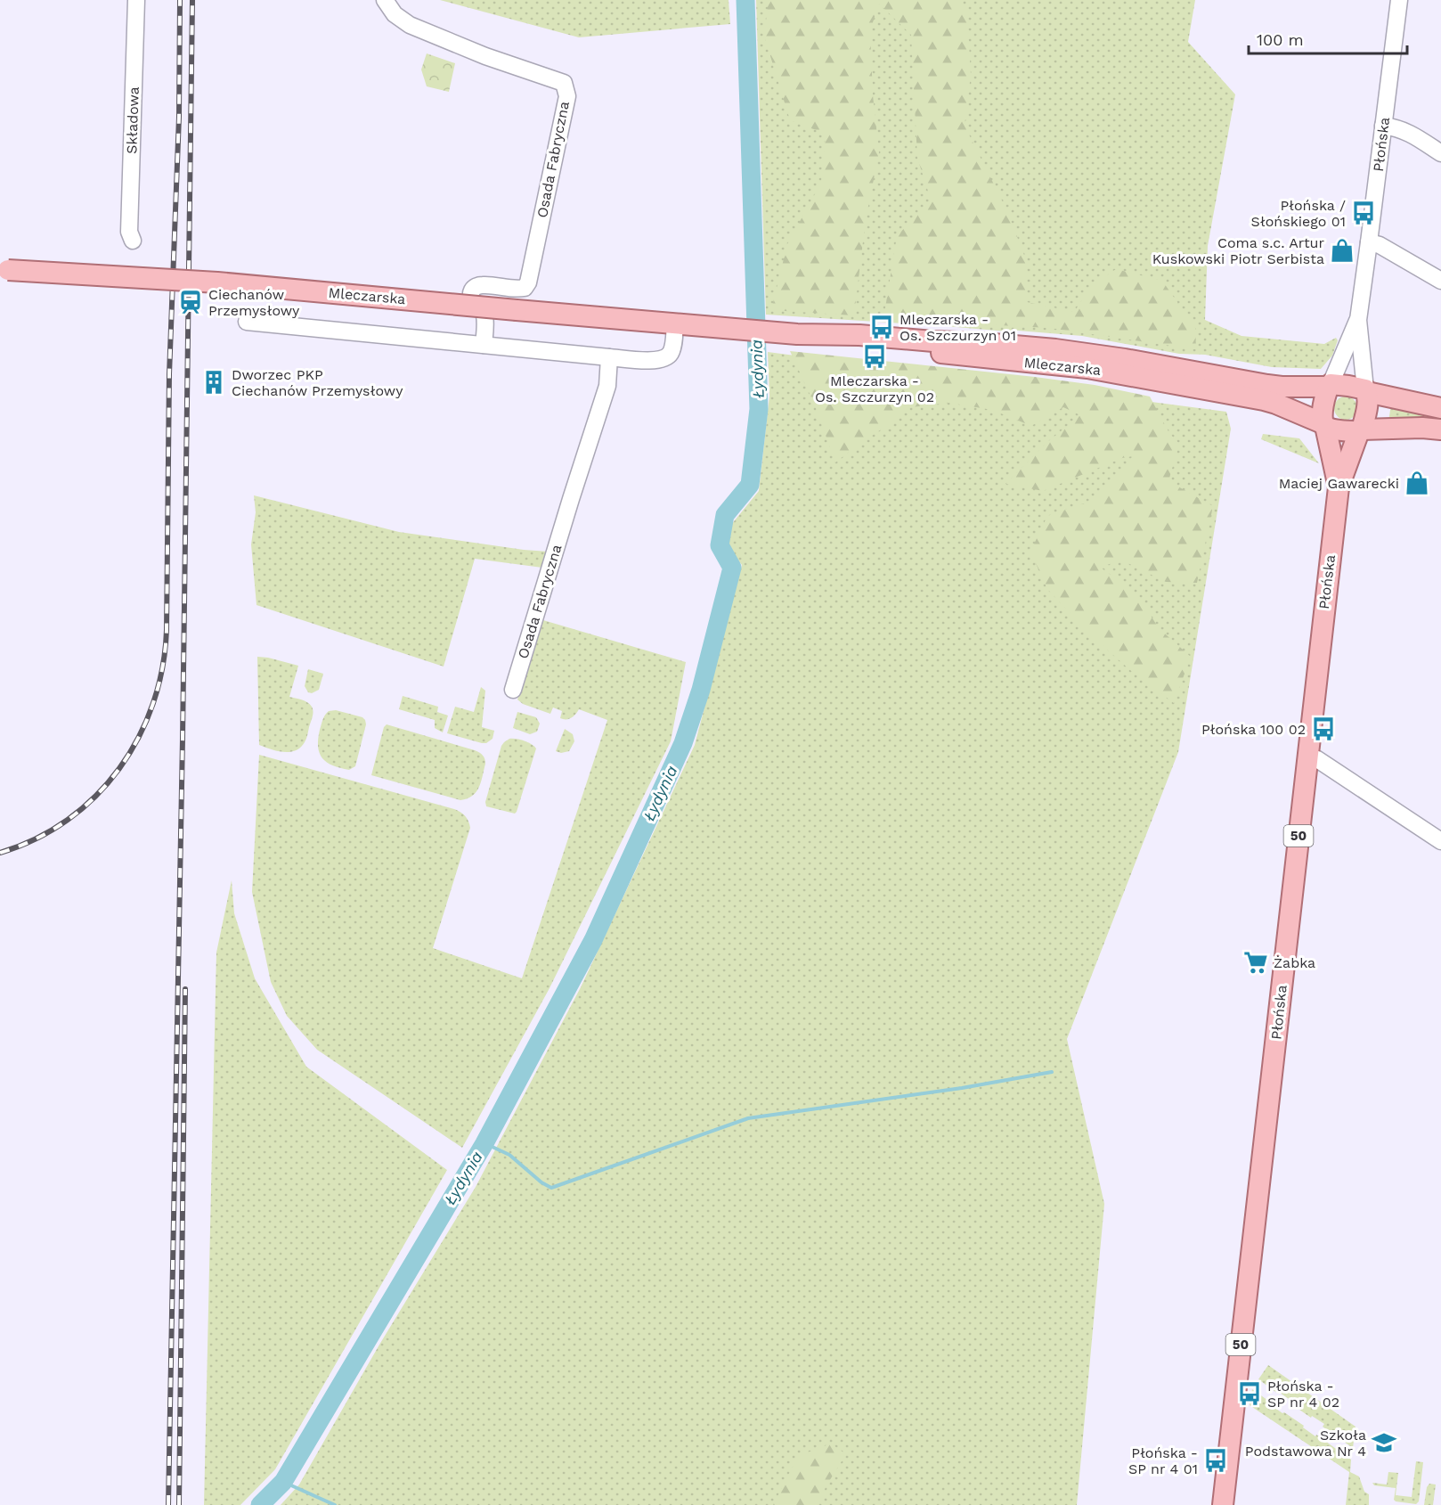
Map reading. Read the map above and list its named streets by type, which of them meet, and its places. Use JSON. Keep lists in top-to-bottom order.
{
  "streets": {
    "main road": ["Płońska", "Mleczarska", "50"],
    "street": ["Składowa", "Osada Fabryczna"]
  },
  "crossings": [
    ["Płońska", "Mleczarska"]
  ],
  "water": ["Łydynia"],
  "places": {
    "bus stop": [
      "Płońska / Słońskiego 01",
      "Mleczarska - Os. Szczurzyn 01",
      "Mleczarska - Os. Szczurzyn 02",
      "Płońska 100 02",
      "Płońska - SP nr 4 02",
      "Płońska - SP nr 4 01"
    ],
    "shop": ["Coma s.c. Artur Kuskowski Piotr Serbista", "Maciej Gawarecki"],
    "station": ["Ciechanów Przemysłowy"],
    "building": ["Dworzec PKP Ciechanów Przemysłowy"],
    "supermarket": ["Żabka"],
    "school or university": ["Szkoła Podstawowa Nr 4"]
  },
  "scale_bar": "100 m"
}
